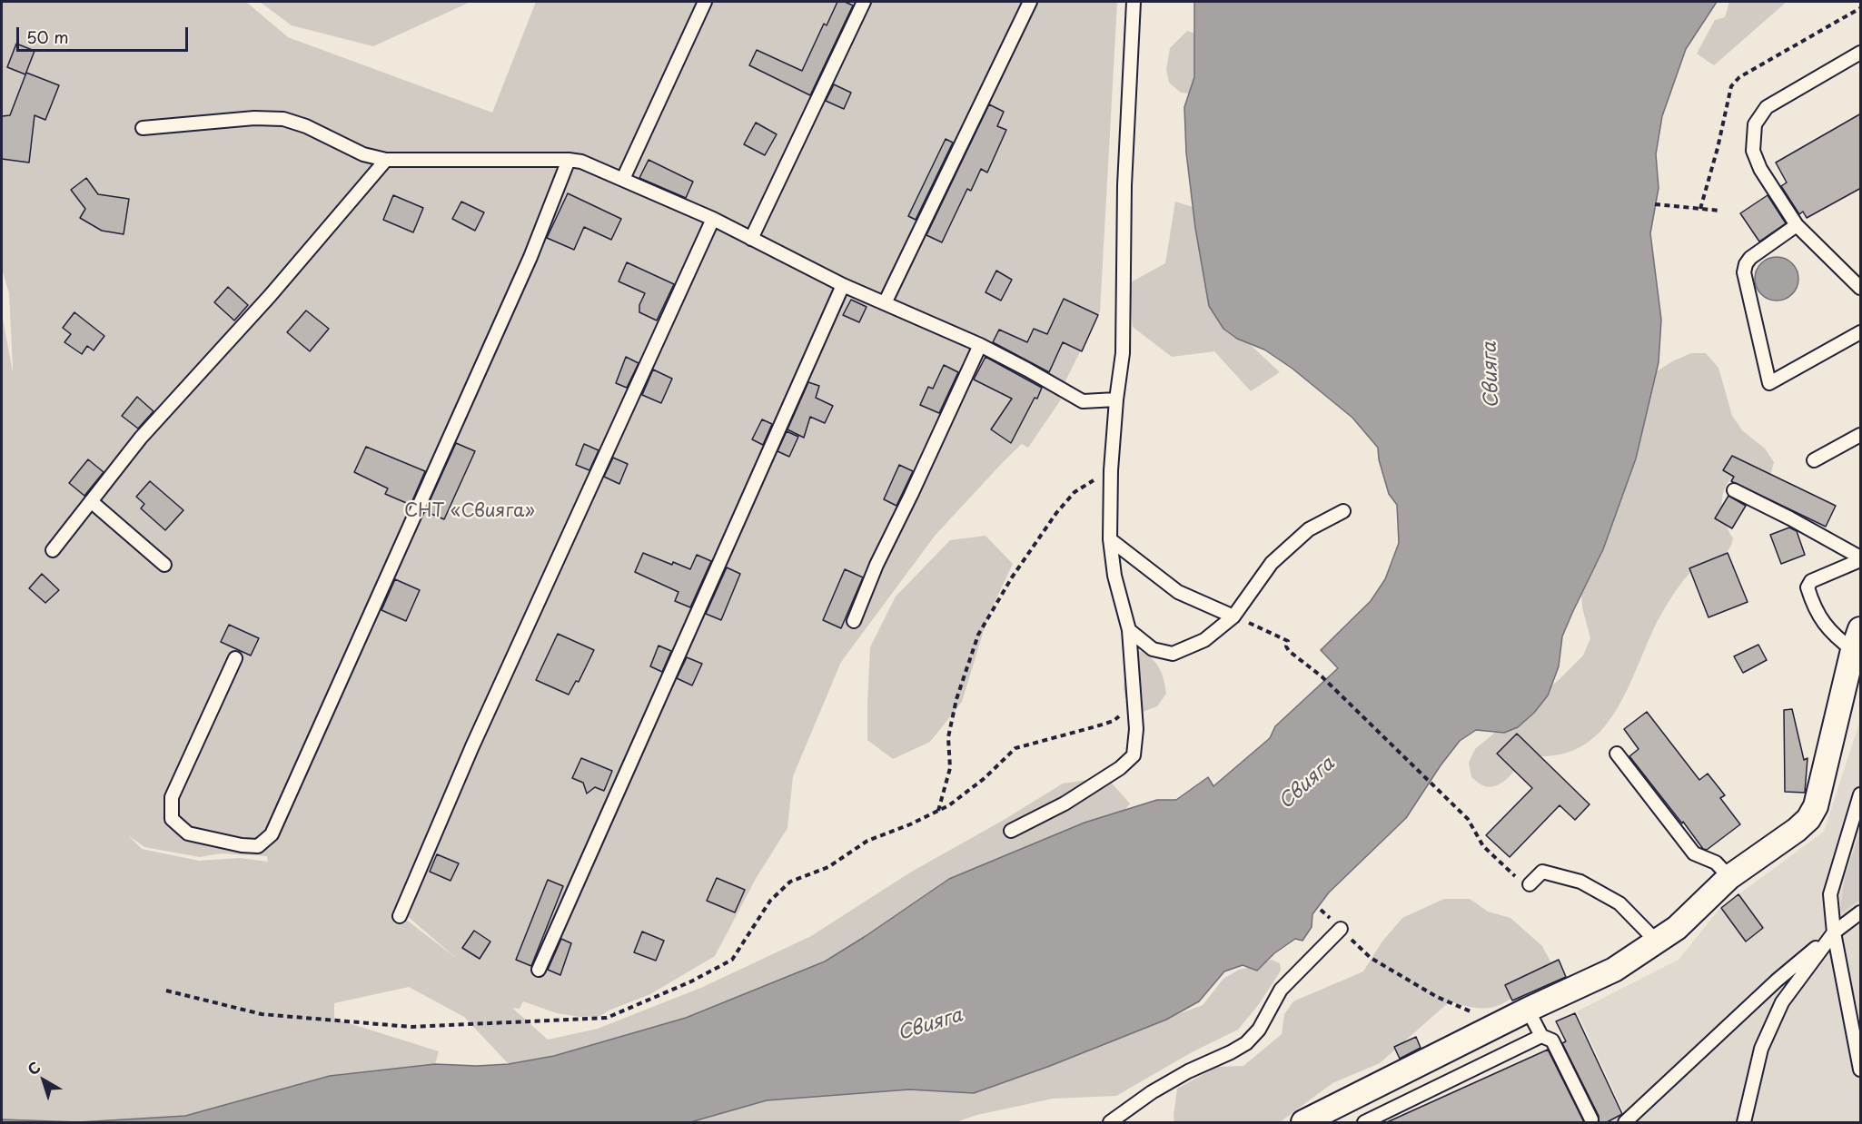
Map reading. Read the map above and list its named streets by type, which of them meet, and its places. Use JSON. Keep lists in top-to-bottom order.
{
  "water": ["Свияга"],
  "parks": ["СНТ «Свияга»"],
  "scale_bar": "50 m",
  "north": "top left"
}
